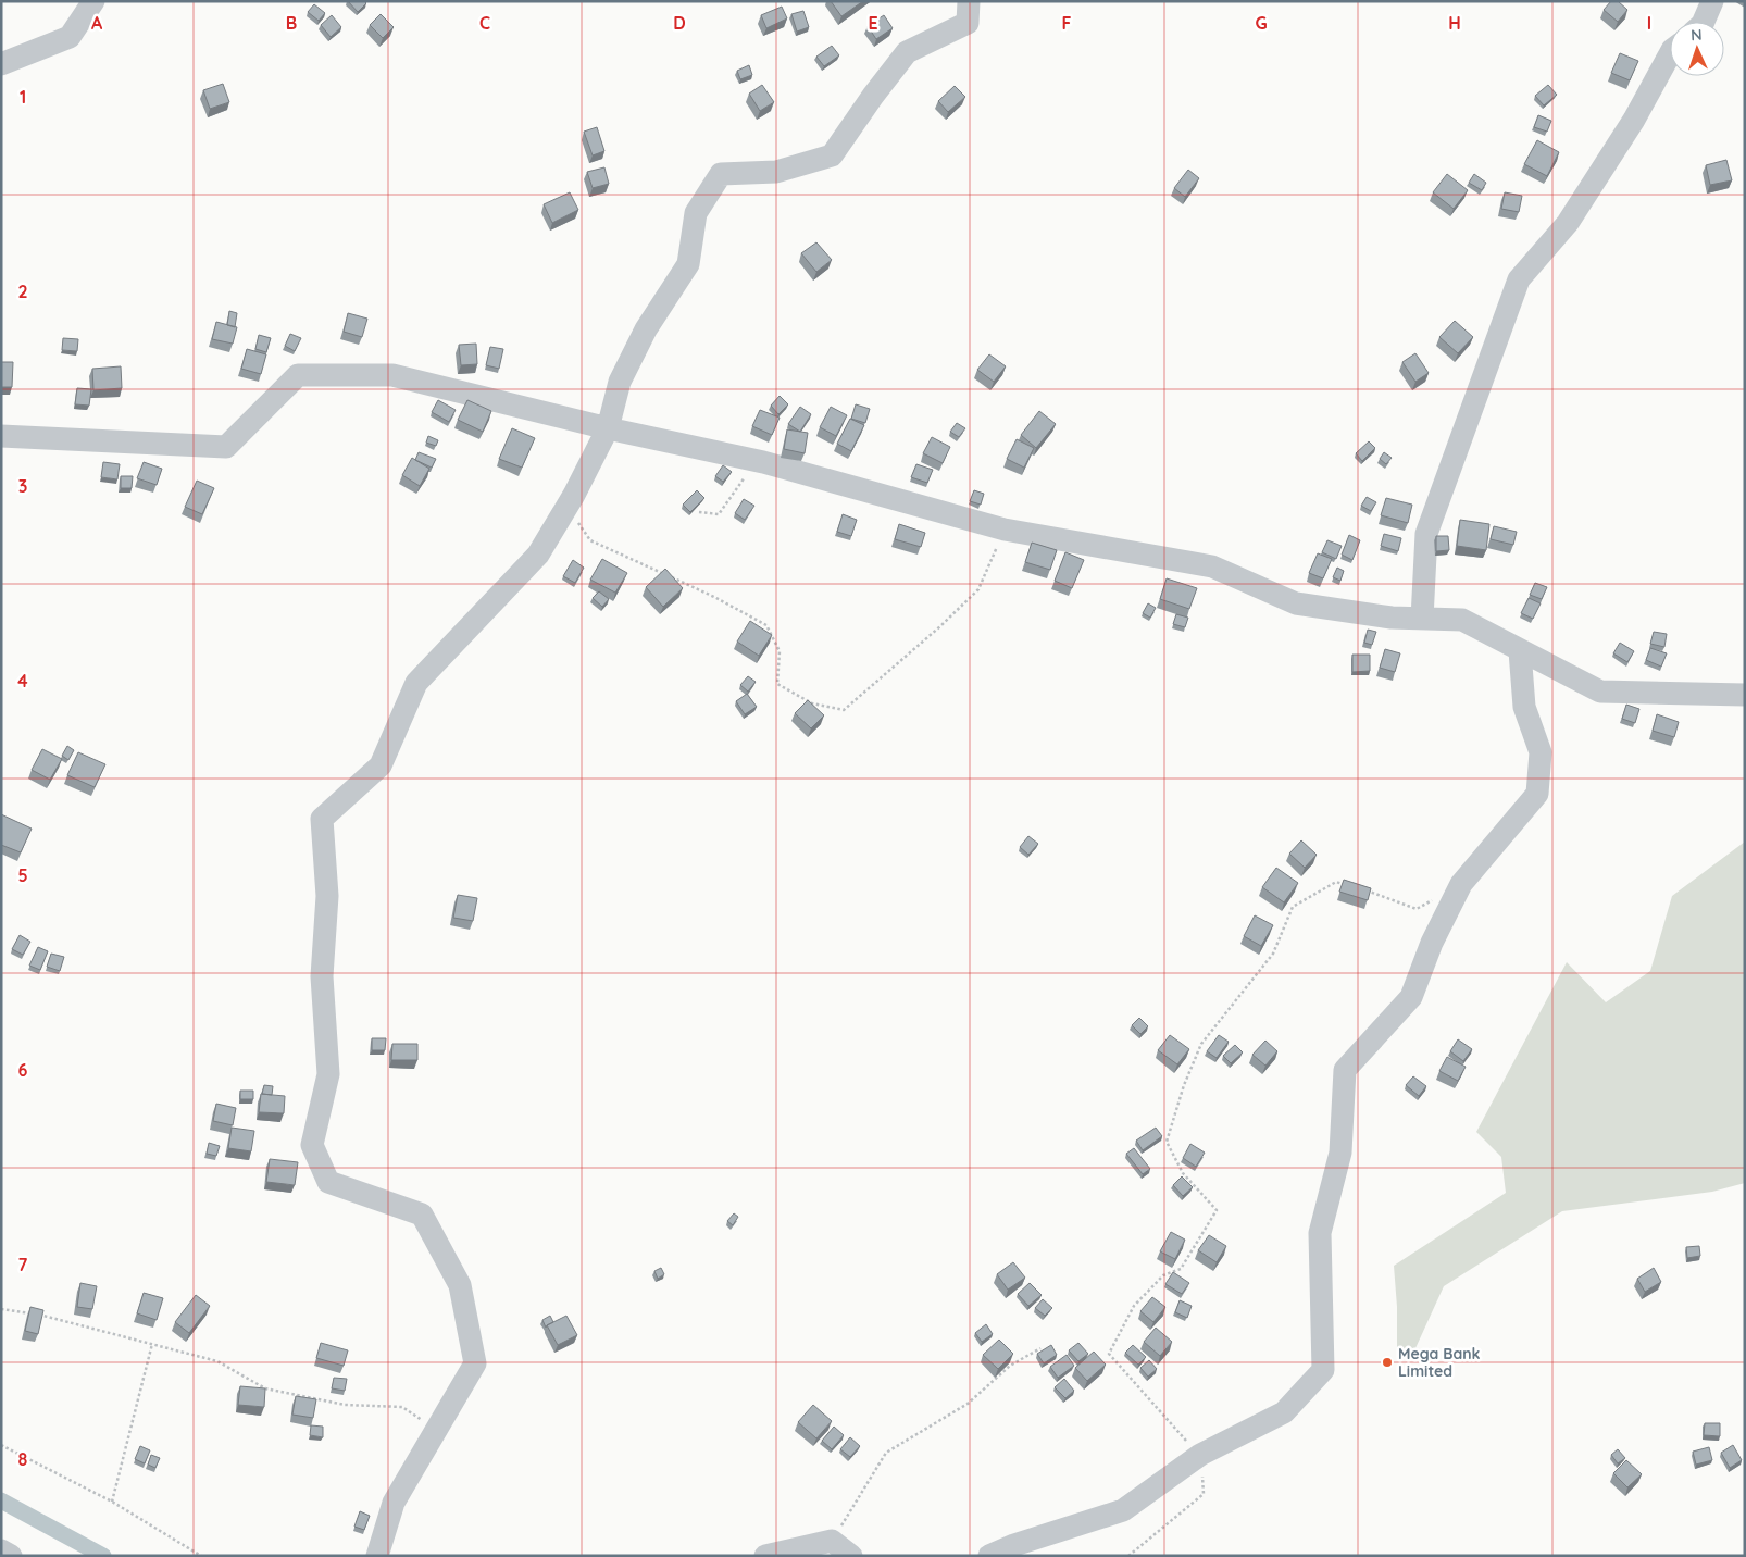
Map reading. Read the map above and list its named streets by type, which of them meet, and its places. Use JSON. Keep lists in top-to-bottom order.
{
  "places": ["Mega Bank Limited"],
  "north": "top",
  "grid": {
    "columns": [
      "A",
      "B",
      "C",
      "D",
      "E",
      "F",
      "G",
      "H",
      "I"
    ],
    "rows": [
      "1",
      "2",
      "3",
      "4",
      "5",
      "6",
      "7",
      "8"
    ]
  }
}
